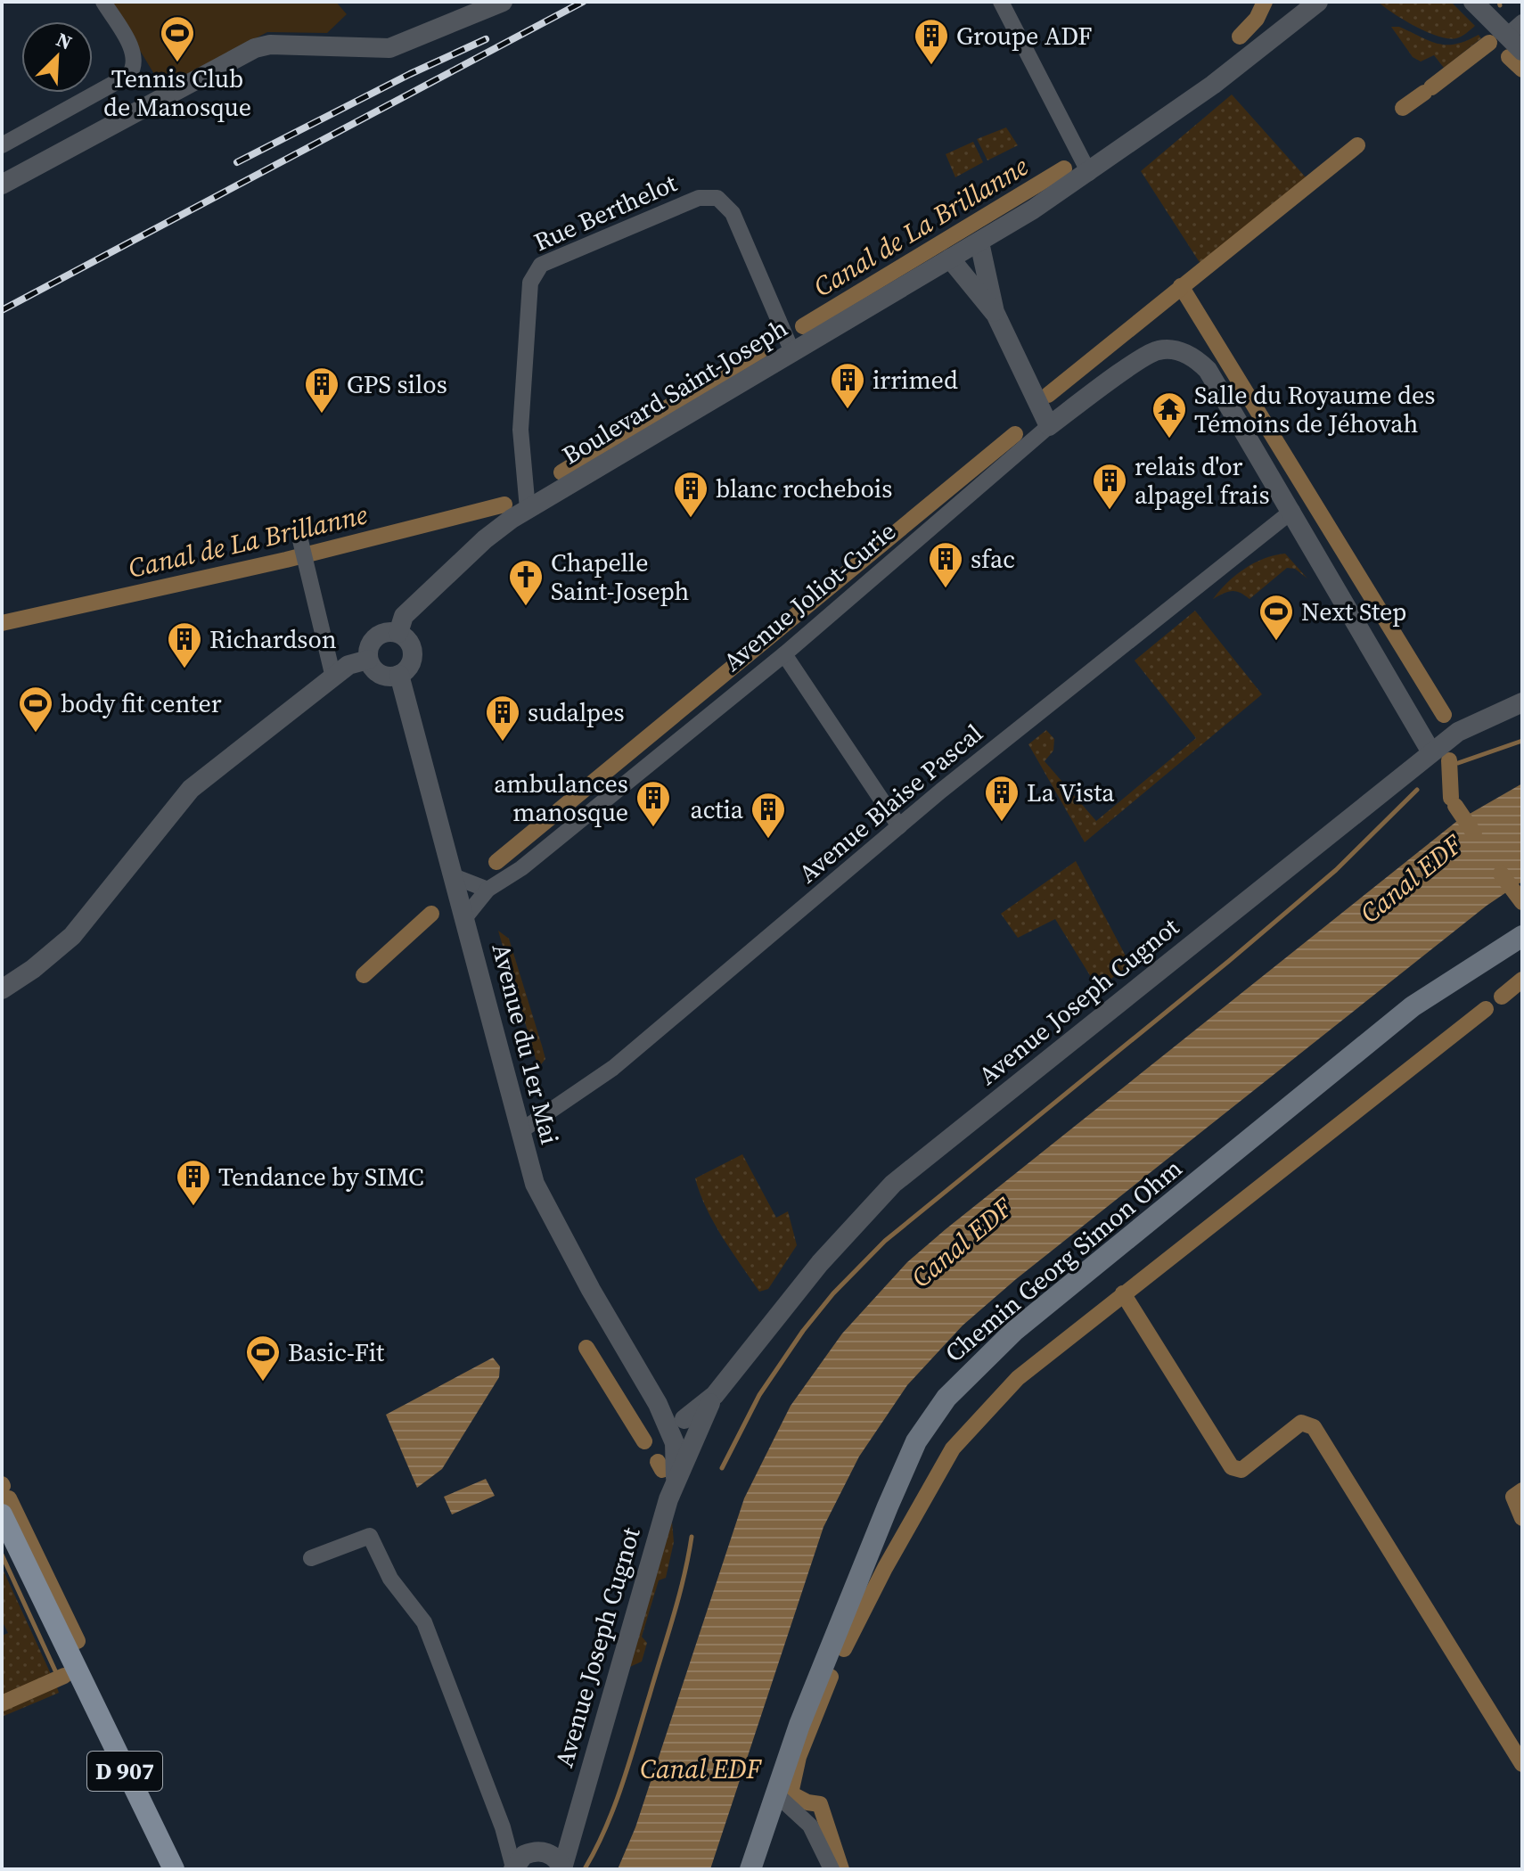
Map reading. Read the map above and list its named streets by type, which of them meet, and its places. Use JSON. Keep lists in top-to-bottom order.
{
  "streets": {
    "main road": ["Chemin Georg Simon Ohm", "D 907"],
    "street": [
      "Rue Berthelot",
      "Boulevard Saint-Joseph",
      "Avenue Joliot-Curie",
      "Avenue Blaise Pascal",
      "Avenue Joseph Cugnot",
      "Avenue du 1er Mai"
    ]
  },
  "crossings": [
    ["Rue Berthelot", "Boulevard Saint-Joseph"],
    ["Boulevard Saint-Joseph", "Avenue du 1er Mai"],
    ["Avenue Joliot-Curie", "Avenue Blaise Pascal"],
    ["Avenue Joliot-Curie", "Avenue du 1er Mai"],
    ["Avenue Blaise Pascal", "Avenue du 1er Mai"],
    ["Avenue Joseph Cugnot", "Avenue du 1er Mai"]
  ],
  "water": ["Canal de La Brillanne", "Canal EDF"],
  "places": {
    "sports": [
      "Tennis Club de Manosque",
      "Next Step",
      "body fit center",
      "Basic-Fit"
    ],
    "building": [
      "Groupe ADF",
      "irrimed",
      "GPS silos",
      "relais d'or alpagel frais",
      "blanc rochebois",
      "sfac",
      "Richardson",
      "sudalpes",
      "La Vista",
      "ambulances manosque",
      "actia",
      "Tendance by SIMC"
    ],
    "temple": ["Salle du Royaume des Témoins de Jéhovah"],
    "church": ["Chapelle Saint-Joseph"]
  },
  "north": "top right"
}
